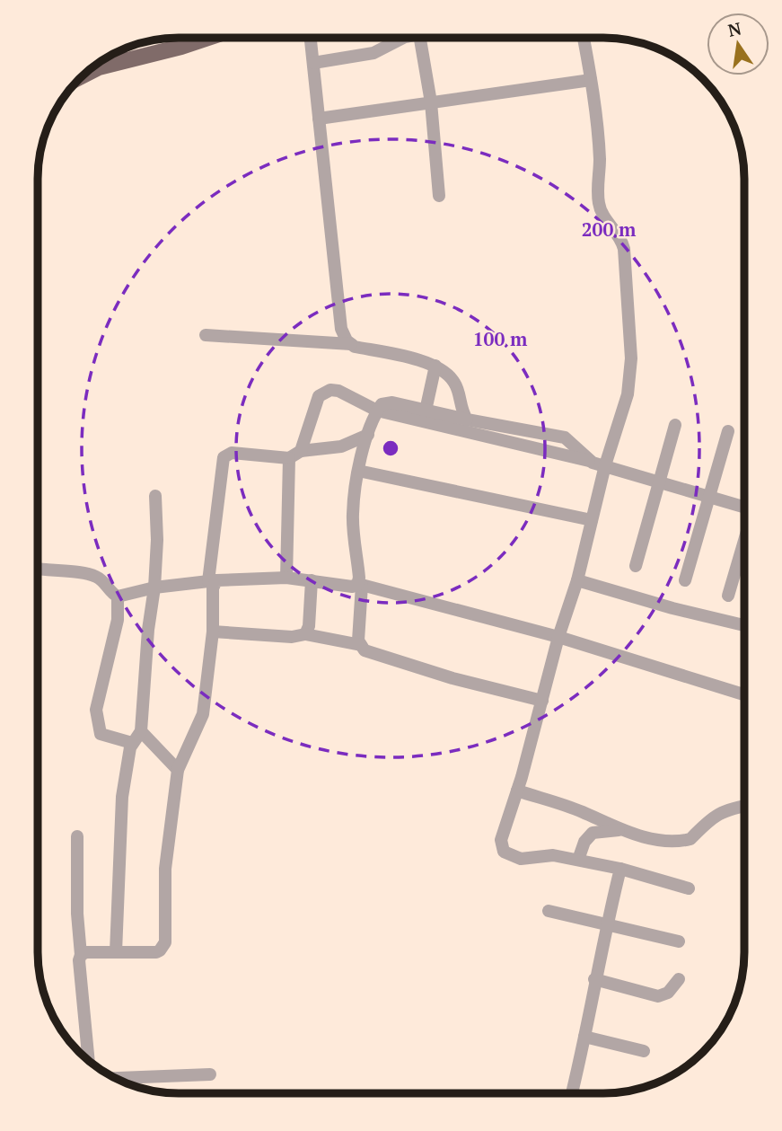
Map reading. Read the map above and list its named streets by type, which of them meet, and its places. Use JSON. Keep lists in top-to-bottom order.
{
  "north": "top",
  "rings": ["200 m", "100 m"]
}
